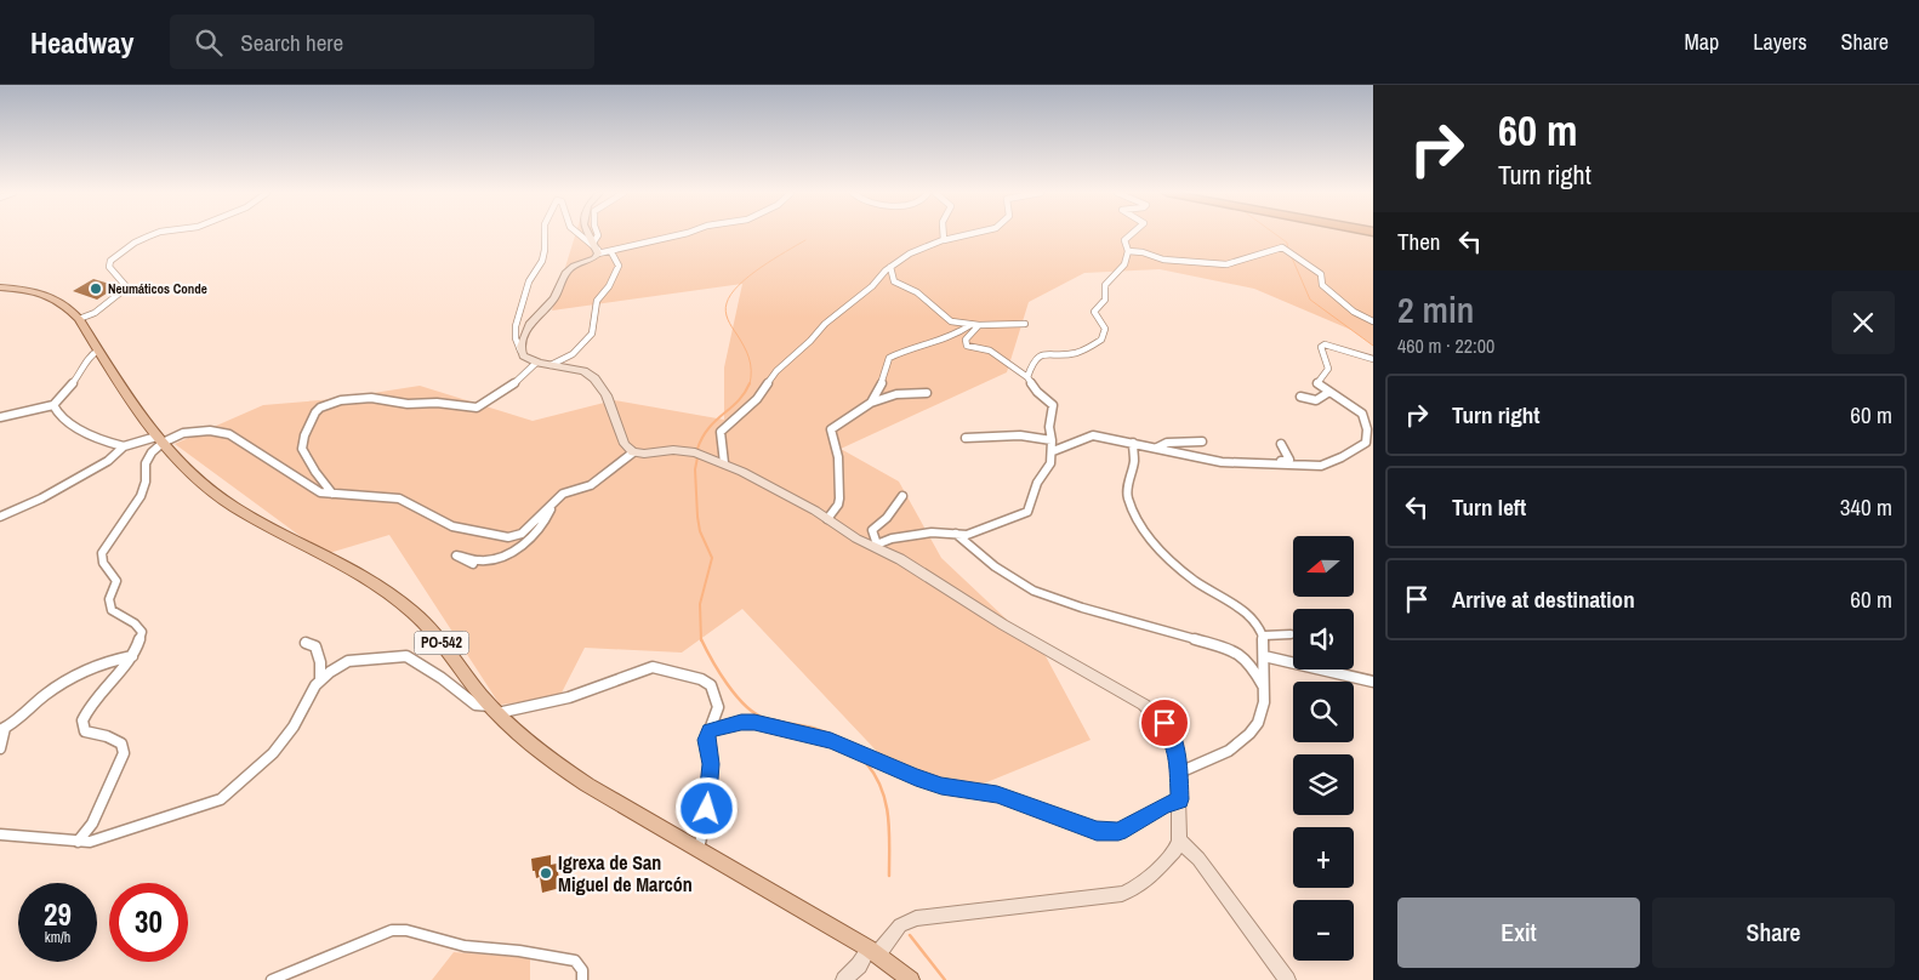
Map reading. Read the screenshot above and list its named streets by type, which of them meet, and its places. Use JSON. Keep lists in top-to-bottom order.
{
  "streets": {
    "main road": ["PO-542"]
  },
  "places": ["Neumáticos Conde", "Igrexa de San Miguel de Marcón"],
  "north": "left",
  "page": {
    "header": "Headway",
    "search": "Search here",
    "nav": ["Map", "Layers", "Share"],
    "turn": ["60 m", "Turn right"],
    "then": "Then",
    "heading": ["2 min", "460 m · 22:00"],
    "list": [
      {
        "name": "Turn right",
        "value": "60 m"
      },
      {
        "name": "Turn left",
        "value": "340 m"
      },
      {
        "name": "Arrive at destination",
        "value": "60 m"
      }
    ],
    "map_buttons": ["+", "−"],
    "speed": "29 km/h",
    "limit": "30",
    "buttons": ["Exit", "Share"]
  }
}
